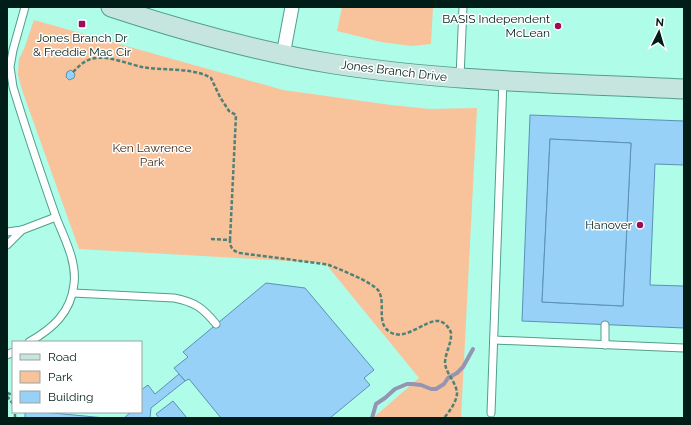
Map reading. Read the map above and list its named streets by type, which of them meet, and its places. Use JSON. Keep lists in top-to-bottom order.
{
  "streets": {
    "main road": ["Jones Branch Drive"]
  },
  "parks": ["Ken Lawrence Park"],
  "places": {
    "transit": ["Jones Branch Dr & Freddie Mac Cir"],
    "other": ["BASIS Independent McLean", "Hanover"]
  },
  "legend": ["Road", "Park", "Building"],
  "north": "top"
}
